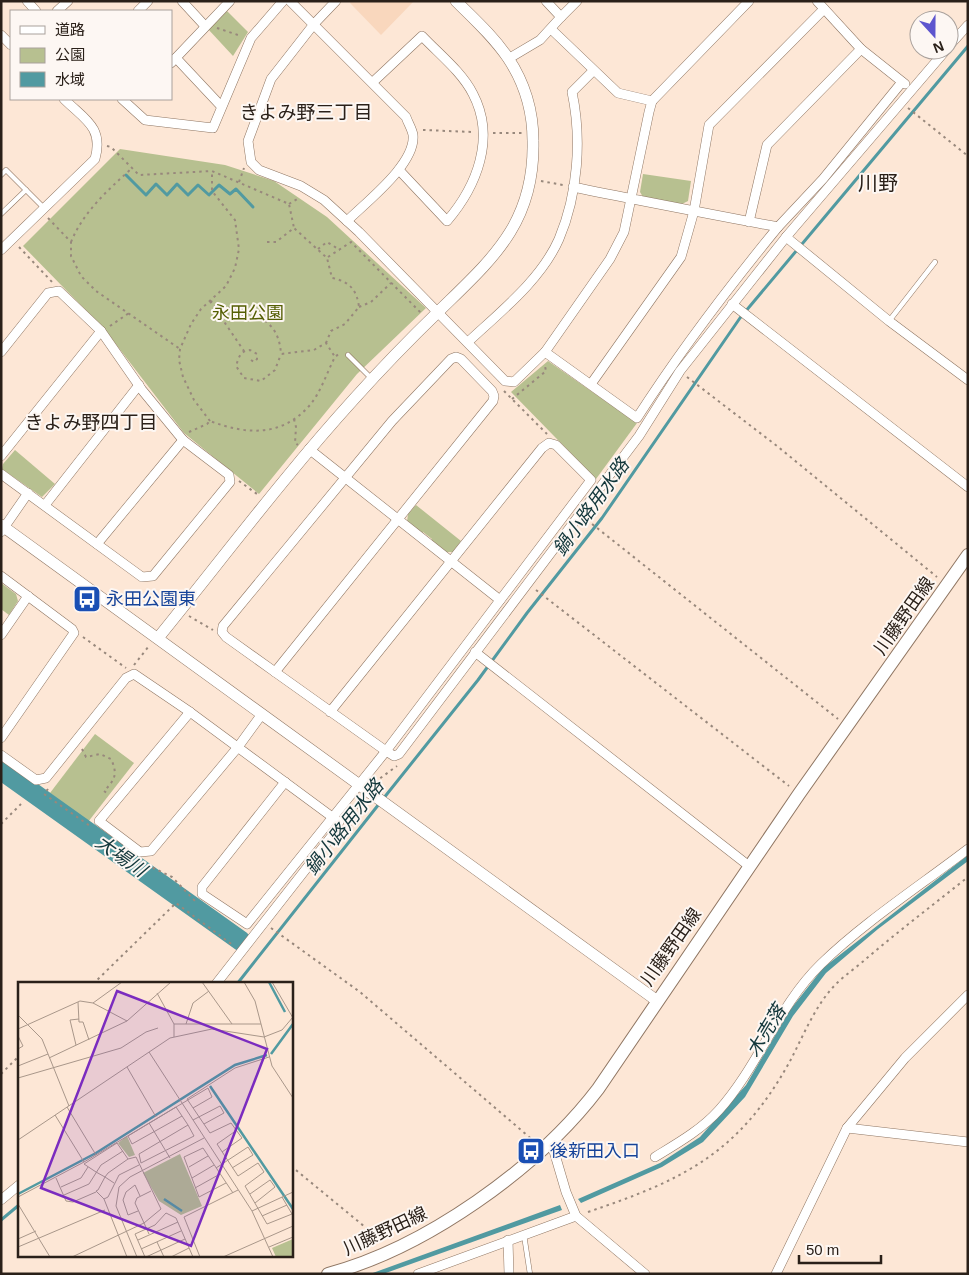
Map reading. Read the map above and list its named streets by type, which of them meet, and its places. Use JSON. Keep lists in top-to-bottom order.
{
  "streets": {
    "main road": ["川藤野田線"]
  },
  "districts": ["きよみ野三丁目", "川野", "きよみ野四丁目"],
  "water": ["鍋小路用水路", "大場川", "木売落"],
  "parks": ["永田公園"],
  "places": {
    "bus stop": ["永田公園東", "後新田入口"]
  },
  "legend": ["道路", "公園", "水域"],
  "scale_bar": "50 m",
  "north": "bottom"
}
